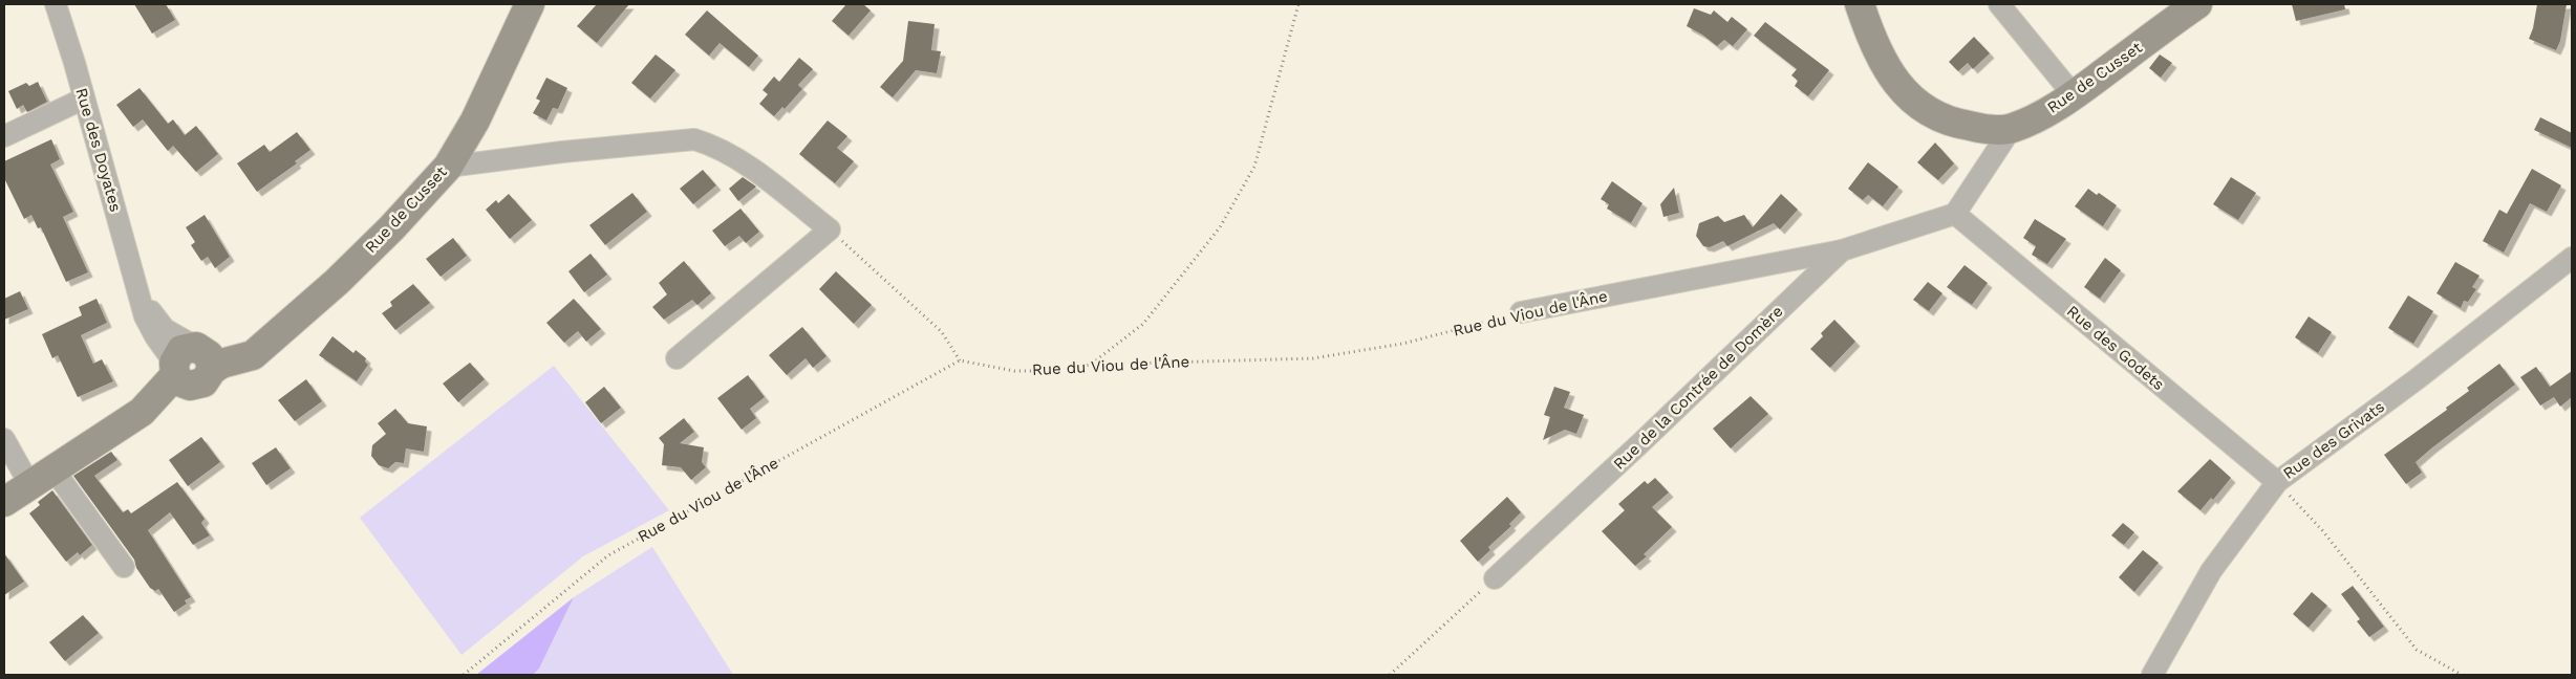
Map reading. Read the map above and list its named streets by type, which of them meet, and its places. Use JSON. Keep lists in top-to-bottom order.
{
  "streets": {
    "street": [
      "Rue de Cusset",
      "Rue des Doyates",
      "Rue du Viou de l'Âne",
      "Rue des Godets",
      "Rue de la Contrée de Domère",
      "Rue des Grivats"
    ]
  },
  "crossings": [
    ["Rue de Cusset", "Rue des Doyates"],
    ["Rue du Viou de l'Âne", "Rue de la Contrée de Domère"],
    ["Rue des Godets", "Rue de la Contrée de Domère"],
    ["Rue des Godets", "Rue des Grivats"]
  ]
}
